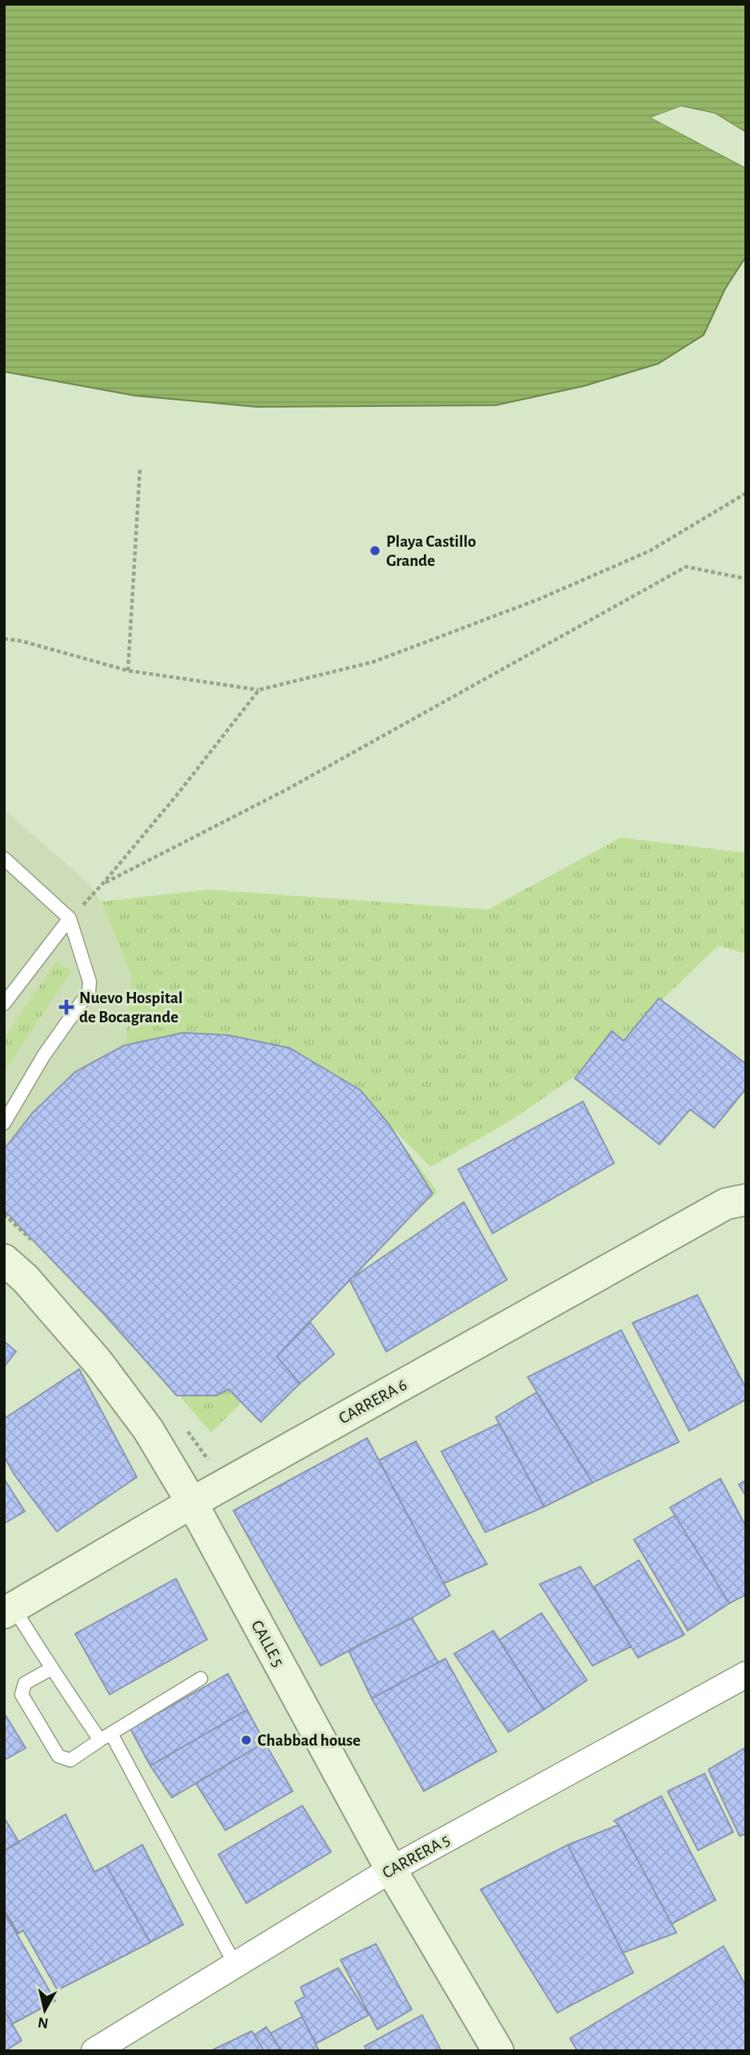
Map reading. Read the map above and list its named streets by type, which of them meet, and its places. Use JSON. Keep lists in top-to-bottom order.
{
  "streets": {
    "street": ["CARRERA 6", "CALLE 5", "CARRERA 5"]
  },
  "crossings": [
    ["CARRERA 6", "CALLE 5"],
    ["CALLE 5", "CARRERA 5"]
  ],
  "places": {
    "other": ["Playa Castillo Grande", "Chabbad house"],
    "health": ["Nuevo Hospital de Bocagrande"]
  },
  "north": "bottom"
}
